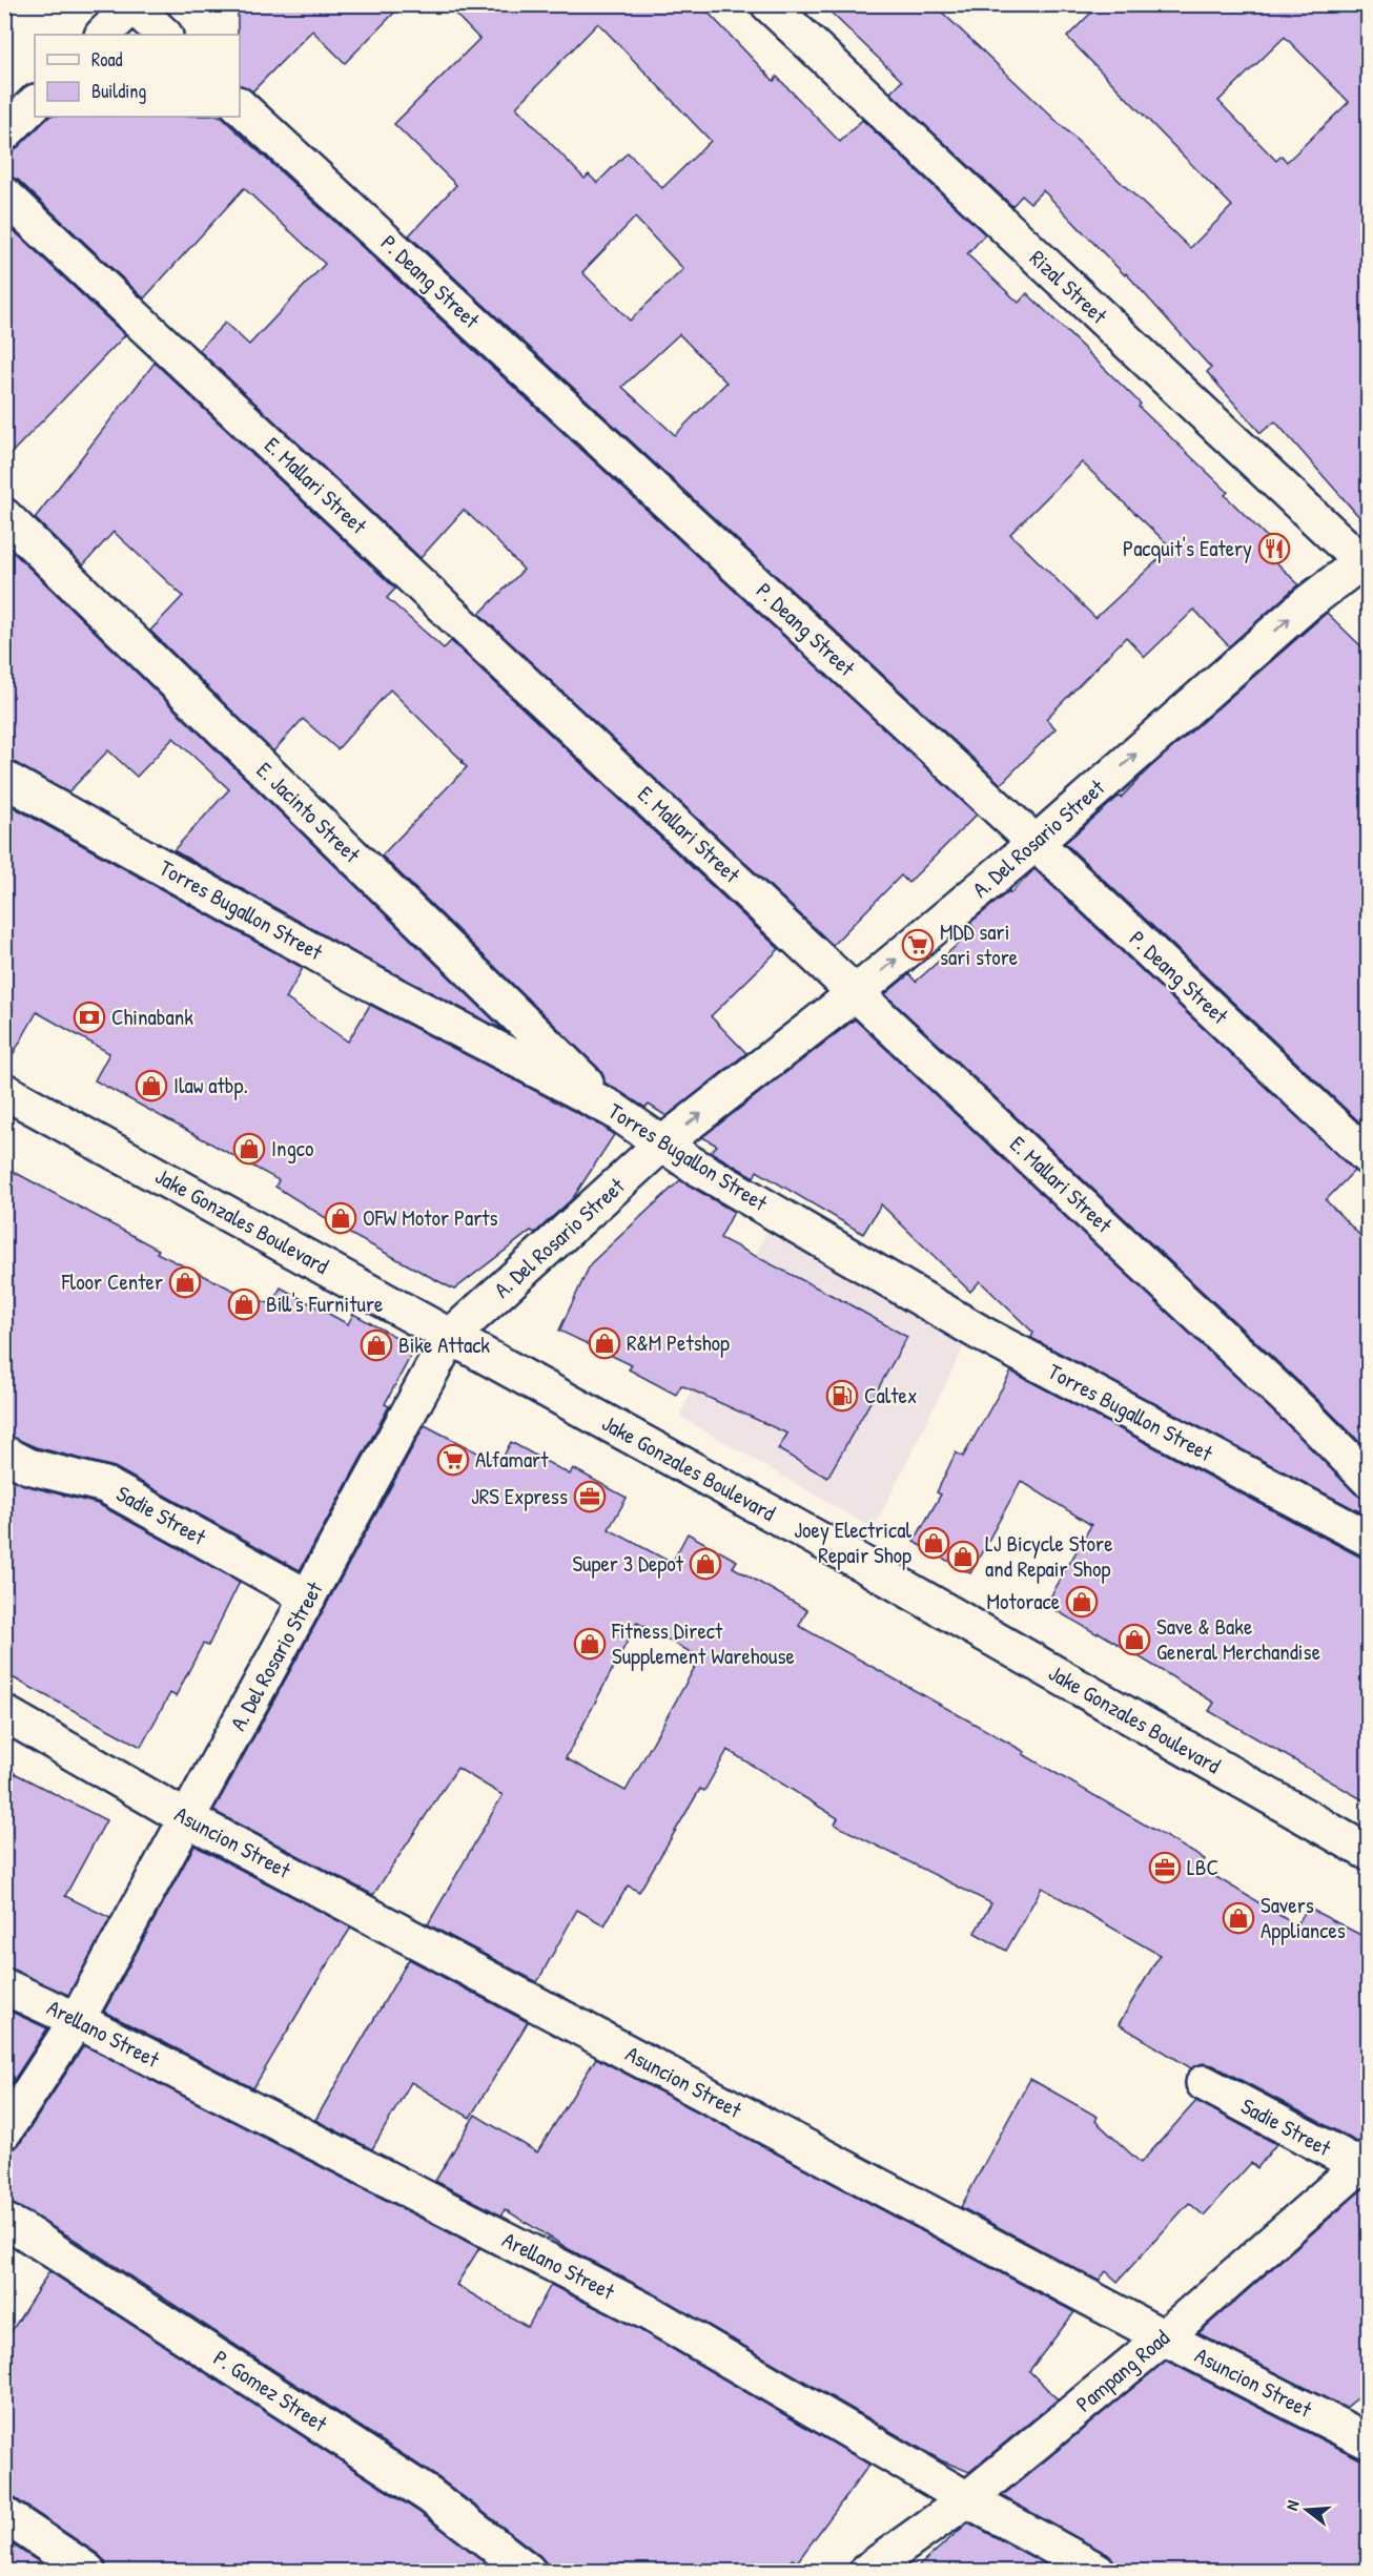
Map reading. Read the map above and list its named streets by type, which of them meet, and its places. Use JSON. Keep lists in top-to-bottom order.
{
  "streets": {
    "street": [
      "P. Deang Street",
      "Rizal Street",
      "E. Mallari Street",
      "E. Jacinto Street",
      "A. Del Rosario Street",
      "Torres Bugallon Street",
      "Jake Gonzales Boulevard",
      "Sadie Street",
      "Asuncion Street",
      "Arellano Street",
      "Pampang Road",
      "P. Gomez Street"
    ]
  },
  "crossings": [
    ["P. Deang Street", "A. Del Rosario Street"],
    ["Rizal Street", "A. Del Rosario Street"],
    ["E. Mallari Street", "A. Del Rosario Street"],
    ["E. Jacinto Street", "Torres Bugallon Street"],
    ["A. Del Rosario Street", "Torres Bugallon Street"],
    ["A. Del Rosario Street", "Jake Gonzales Boulevard"],
    ["A. Del Rosario Street", "Sadie Street"],
    ["A. Del Rosario Street", "Asuncion Street"],
    ["A. Del Rosario Street", "Arellano Street"],
    ["Sadie Street", "Pampang Road"],
    ["Asuncion Street", "Pampang Road"],
    ["Arellano Street", "Pampang Road"]
  ],
  "one_way": ["A. Del Rosario Street"],
  "places": {
    "restaurant": ["Pacquit's Eatery"],
    "supermarket": ["MDD sari sari store", "Alfamart"],
    "bank": ["Chinabank"],
    "shop": [
      "Ilaw atbp.",
      "Ingco",
      "OFW Motor Parts",
      "Floor Center",
      "Bill's Furniture",
      "R&M Petshop",
      "Bike Attack",
      "Joey Electrical Repair Shop",
      "LJ Bicycle Store and Repair Shop",
      "Super 3 Depot",
      "Motorace",
      "Save & Bake General Merchandise",
      "Fitness Direct Supplement Warehouse",
      "Savers Appliances"
    ],
    "fuel station": ["Caltex"],
    "office": ["JRS Express", "LBC"]
  },
  "legend": ["Road", "Building"],
  "north": "left"
}
